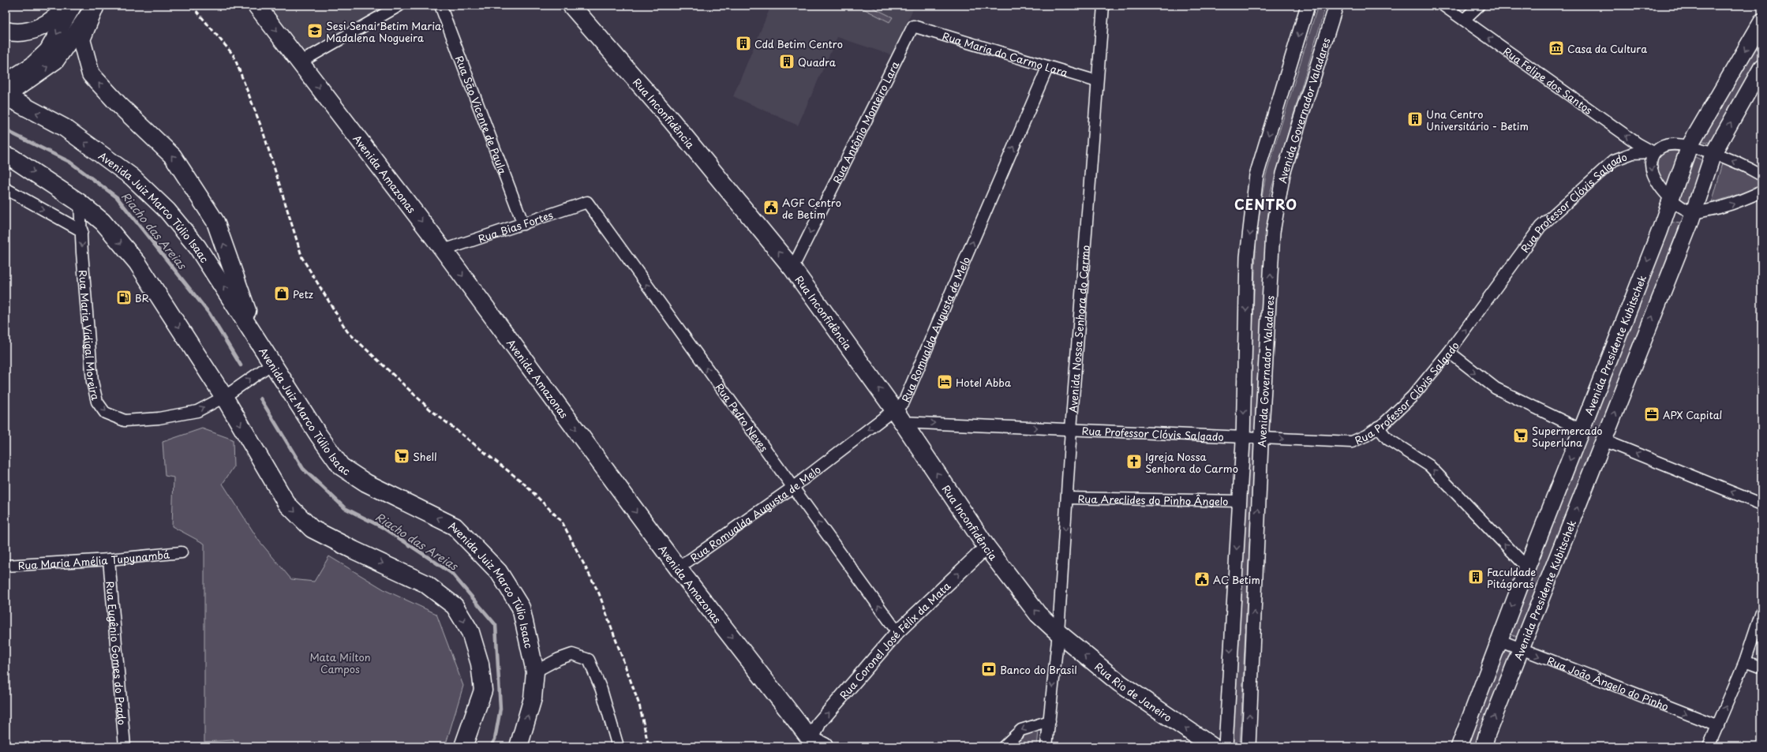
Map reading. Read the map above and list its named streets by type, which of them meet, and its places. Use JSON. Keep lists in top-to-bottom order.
{
  "streets": {
    "main road": [
      "Rua Inconfidência",
      "Avenida Amazonas",
      "Avenida Juiz Marco Túlio Isaac",
      "Avenida Presidente Kubitschek",
      "Rua Rio de Janeiro"
    ],
    "street": [
      "Rua Maria do Carmo Lara",
      "Rua Felipe dos Santos",
      "Avenida Governador Valadares",
      "Rua São Vicente de Paula",
      "Rua Antônio Monteiro Lara",
      "Rua Professor Clóvis Salgado",
      "Rua Bias Fortes",
      "Rua Romualda Augusta de Melo",
      "Avenida Nossa Senhora do Carmo",
      "Rua Maria Vidigal Moreira",
      "Rua Pedro Neves",
      "Rua Areclides do Pinho Ângelo",
      "Rua Maria Amélia Tupynambá",
      "Rua Coronel José Félix da Mata",
      "Rua Eugênio Gomes do Prado",
      "Rua João Ângelo do Pinho"
    ]
  },
  "crossings": [
    ["Rua Maria do Carmo Lara", "Rua Antônio Monteiro Lara"],
    ["Rua Maria do Carmo Lara", "Rua Romualda Augusta de Melo"],
    ["Rua Maria do Carmo Lara", "Avenida Nossa Senhora do Carmo"],
    ["Rua Felipe dos Santos", "Rua Professor Clóvis Salgado"],
    ["Avenida Governador Valadares", "Rua Professor Clóvis Salgado"],
    ["Avenida Governador Valadares", "Rua Areclides do Pinho Ângelo"],
    ["Rua Inconfidência", "Rua Antônio Monteiro Lara"],
    ["Rua Inconfidência", "Rua Professor Clóvis Salgado"],
    ["Rua Inconfidência", "Rua Romualda Augusta de Melo"],
    ["Rua Inconfidência", "Avenida Nossa Senhora do Carmo"],
    ["Rua Inconfidência", "Rua Coronel José Félix da Mata"],
    ["Rua Inconfidência", "Rua Rio de Janeiro"],
    ["Rua São Vicente de Paula", "Rua Bias Fortes"],
    ["Avenida Amazonas", "Rua Bias Fortes"],
    ["Avenida Amazonas", "Rua Romualda Augusta de Melo"],
    ["Avenida Amazonas", "Rua Coronel José Félix da Mata"],
    ["Rua Professor Clóvis Salgado", "Rua Romualda Augusta de Melo"],
    ["Rua Professor Clóvis Salgado", "Avenida Nossa Senhora do Carmo"],
    ["Avenida Juiz Marco Túlio Isaac", "Rua Maria Vidigal Moreira"],
    ["Rua Bias Fortes", "Rua Pedro Neves"],
    ["Rua Romualda Augusta de Melo", "Rua Pedro Neves"],
    ["Avenida Nossa Senhora do Carmo", "Rua Areclides do Pinho Ângelo"],
    ["Avenida Nossa Senhora do Carmo", "Rua Rio de Janeiro"],
    ["Avenida Presidente Kubitschek", "Rua João Ângelo do Pinho"],
    ["Rua Pedro Neves", "Rua Coronel José Félix da Mata"],
    ["Rua Maria Amélia Tupynambá", "Rua Eugênio Gomes do Prado"]
  ],
  "one_way": [
    "Rua Felipe dos Santos",
    "Rua Inconfidência",
    "Rua Antônio Monteiro Lara",
    "Avenida Amazonas",
    "Rua Professor Clóvis Salgado",
    "Rua Pedro Neves",
    "Rua Coronel José Félix da Mata",
    "Rua João Ângelo do Pinho",
    "Rua Rio de Janeiro"
  ],
  "districts": ["CENTRO"],
  "water": ["Riacho das Areias"],
  "parks": ["Mata Milton Campos"],
  "places": {
    "school or university": ["Sesi Senai Betim Maria Madalena Nogueira"],
    "building": [
      "Cdd Betim Centro",
      "Quadra",
      "Una Centro Universitário - Betim",
      "Faculdade Pitágoras"
    ],
    "museum": ["Casa da Cultura"],
    "public building": ["AGF Centro de Betim", "AC Betim"],
    "shop": ["Petz"],
    "fuel station": ["BR"],
    "hotel": ["Hotel Abba"],
    "office": ["APX Capital"],
    "supermarket": ["Supermercado Superluna", "Shell"],
    "church": ["Igreja Nossa Senhora do Carmo"],
    "bank": ["Banco do Brasil"]
  }
}
